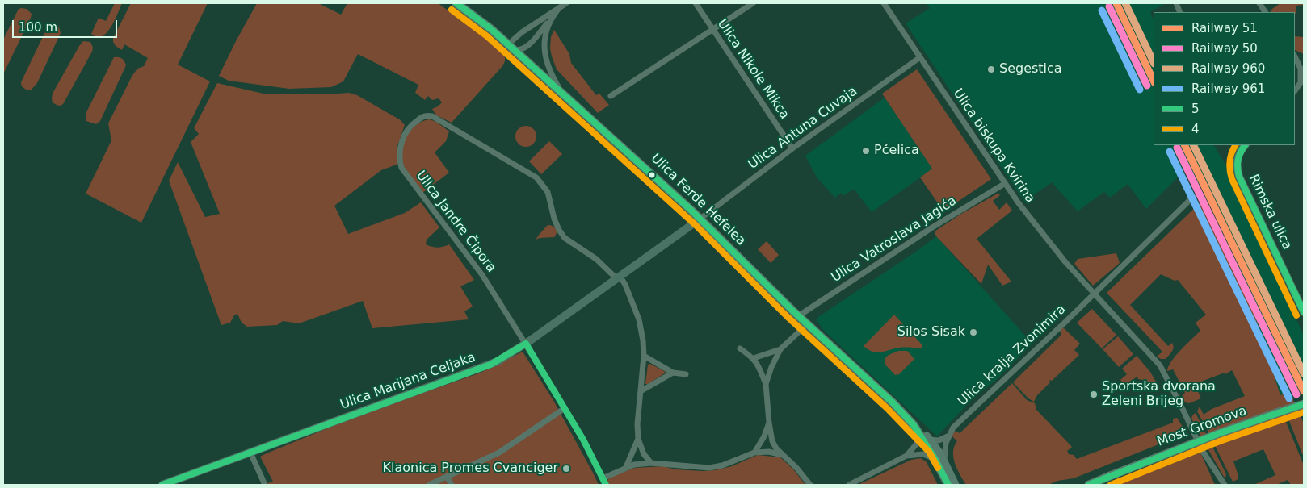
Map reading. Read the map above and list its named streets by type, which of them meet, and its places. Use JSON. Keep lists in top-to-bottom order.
{
  "streets": {
    "main road": [
      "Ulica Ferde Hefelea",
      "Rimska ulica",
      "Ulica Marijana Celjaka",
      "Most Gromova"
    ],
    "street": [
      "Ulica Nikole Mikca",
      "Ulica Antuna Cuvaja",
      "Ulica biskupa Kvirina",
      "Ulica Jandre Čipora",
      "Ulica Vatroslava Jagića",
      "Ulica kralja Zvonimira"
    ]
  },
  "crossings": [
    ["Ulica Nikole Mikca", "Ulica Antuna Cuvaja"],
    ["Ulica Antuna Cuvaja", "Ulica biskupa Kvirina"],
    ["Ulica Antuna Cuvaja", "Ulica Ferde Hefelea"],
    ["Ulica Antuna Cuvaja", "Ulica Marijana Celjaka"],
    ["Ulica biskupa Kvirina", "Ulica Vatroslava Jagića"],
    ["Ulica biskupa Kvirina", "Ulica kralja Zvonimira"],
    ["Ulica Ferde Hefelea", "Ulica Vatroslava Jagića"],
    ["Ulica Ferde Hefelea", "Ulica Marijana Celjaka"],
    ["Ulica Jandre Čipora", "Ulica Marijana Celjaka"]
  ],
  "places": [
    "Segestica",
    "Pčelica",
    "Silos Sisak",
    "Sportska dvorana Zeleni Brijeg",
    "Klaonica Promes Cvanciger"
  ],
  "lines": [
    "rail line 51",
    "rail line 960",
    "transit line 5",
    "rail line 50",
    "transit line 4",
    "rail line 961"
  ],
  "legend": [
    "Railway 51",
    "Railway 50",
    "Railway 960",
    "Railway 961",
    "5",
    "4"
  ],
  "scale_bar": "100 m"
}
